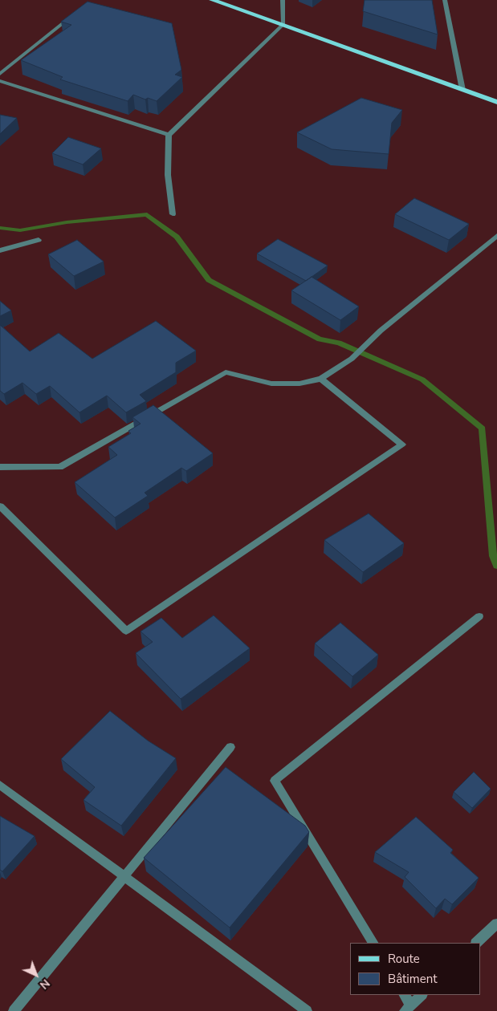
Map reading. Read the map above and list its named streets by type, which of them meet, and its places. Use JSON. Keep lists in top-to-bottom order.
{
  "legend": ["Route", "Bâtiment"],
  "north": "bottom right"
}
